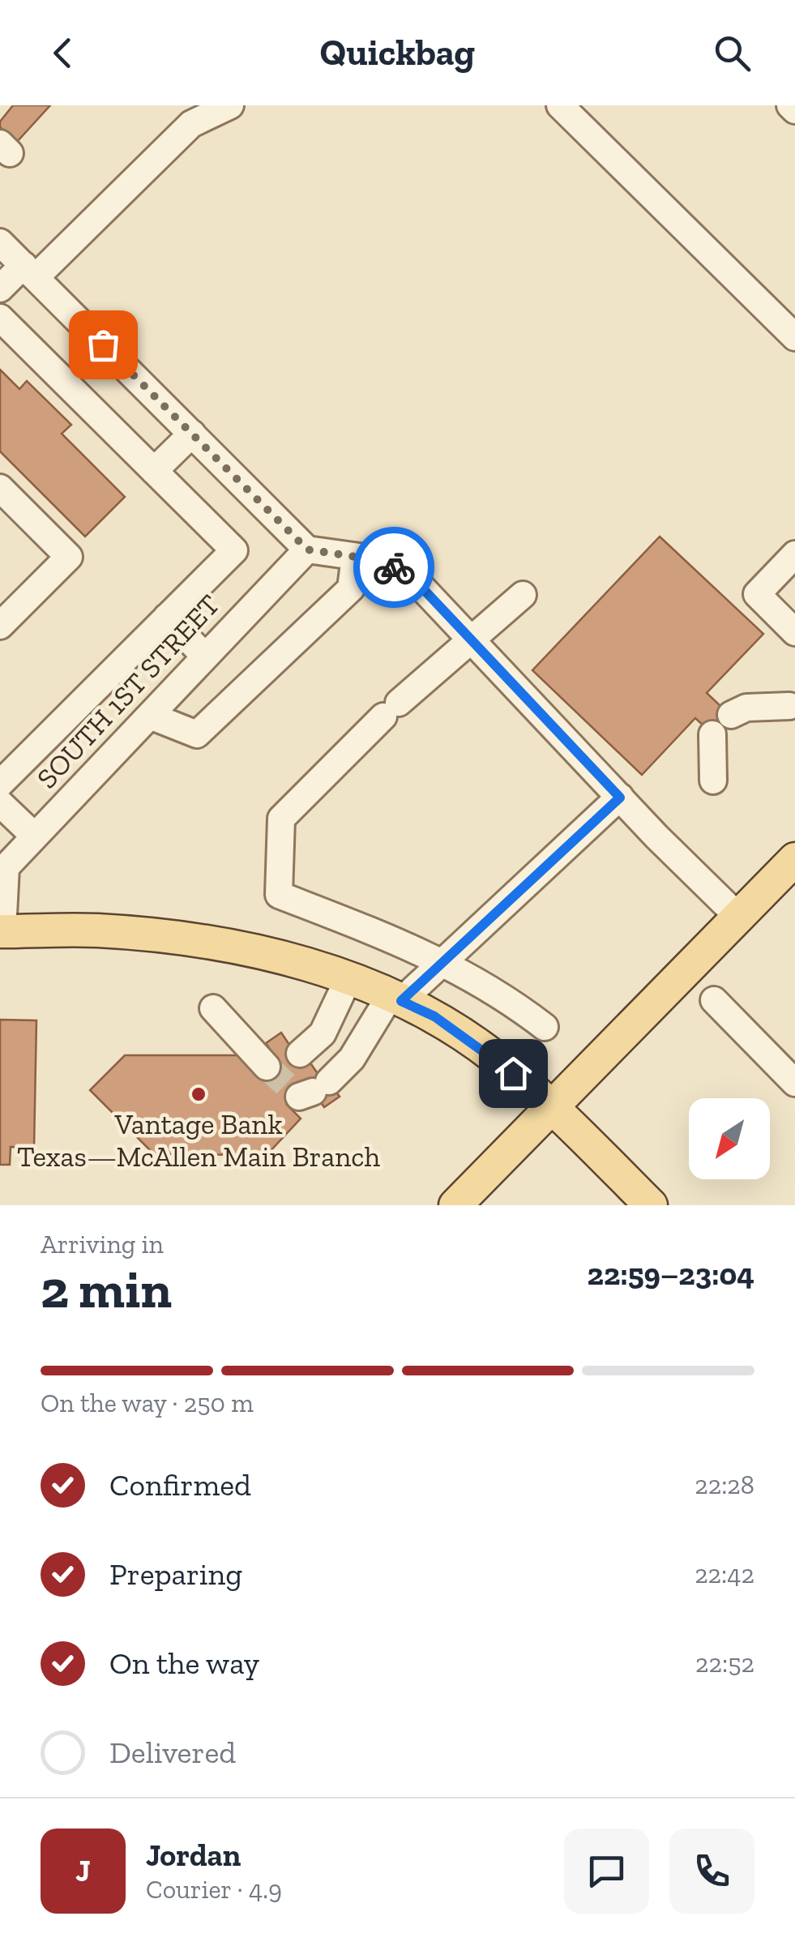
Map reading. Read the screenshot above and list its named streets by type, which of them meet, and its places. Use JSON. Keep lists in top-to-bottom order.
{
  "streets": {
    "street": ["SOUTH 1ST STREET"]
  },
  "places": ["Vantage Bank Texas—McAllen Main Branch"],
  "north": "bottom left",
  "page": {
    "header": "Quickbag",
    "heading": ["2 min", "Arriving in", "22:59–23:04"],
    "panel": ["Jordan", "Courier · 4.9"],
    "bar": "On the way · 250 m",
    "list": [
      ["Confirmed", "22:28"],
      ["Preparing", "22:42"],
      ["On the way", "22:52"],
      "Delivered"
    ],
    "round": "J"
  }
}
